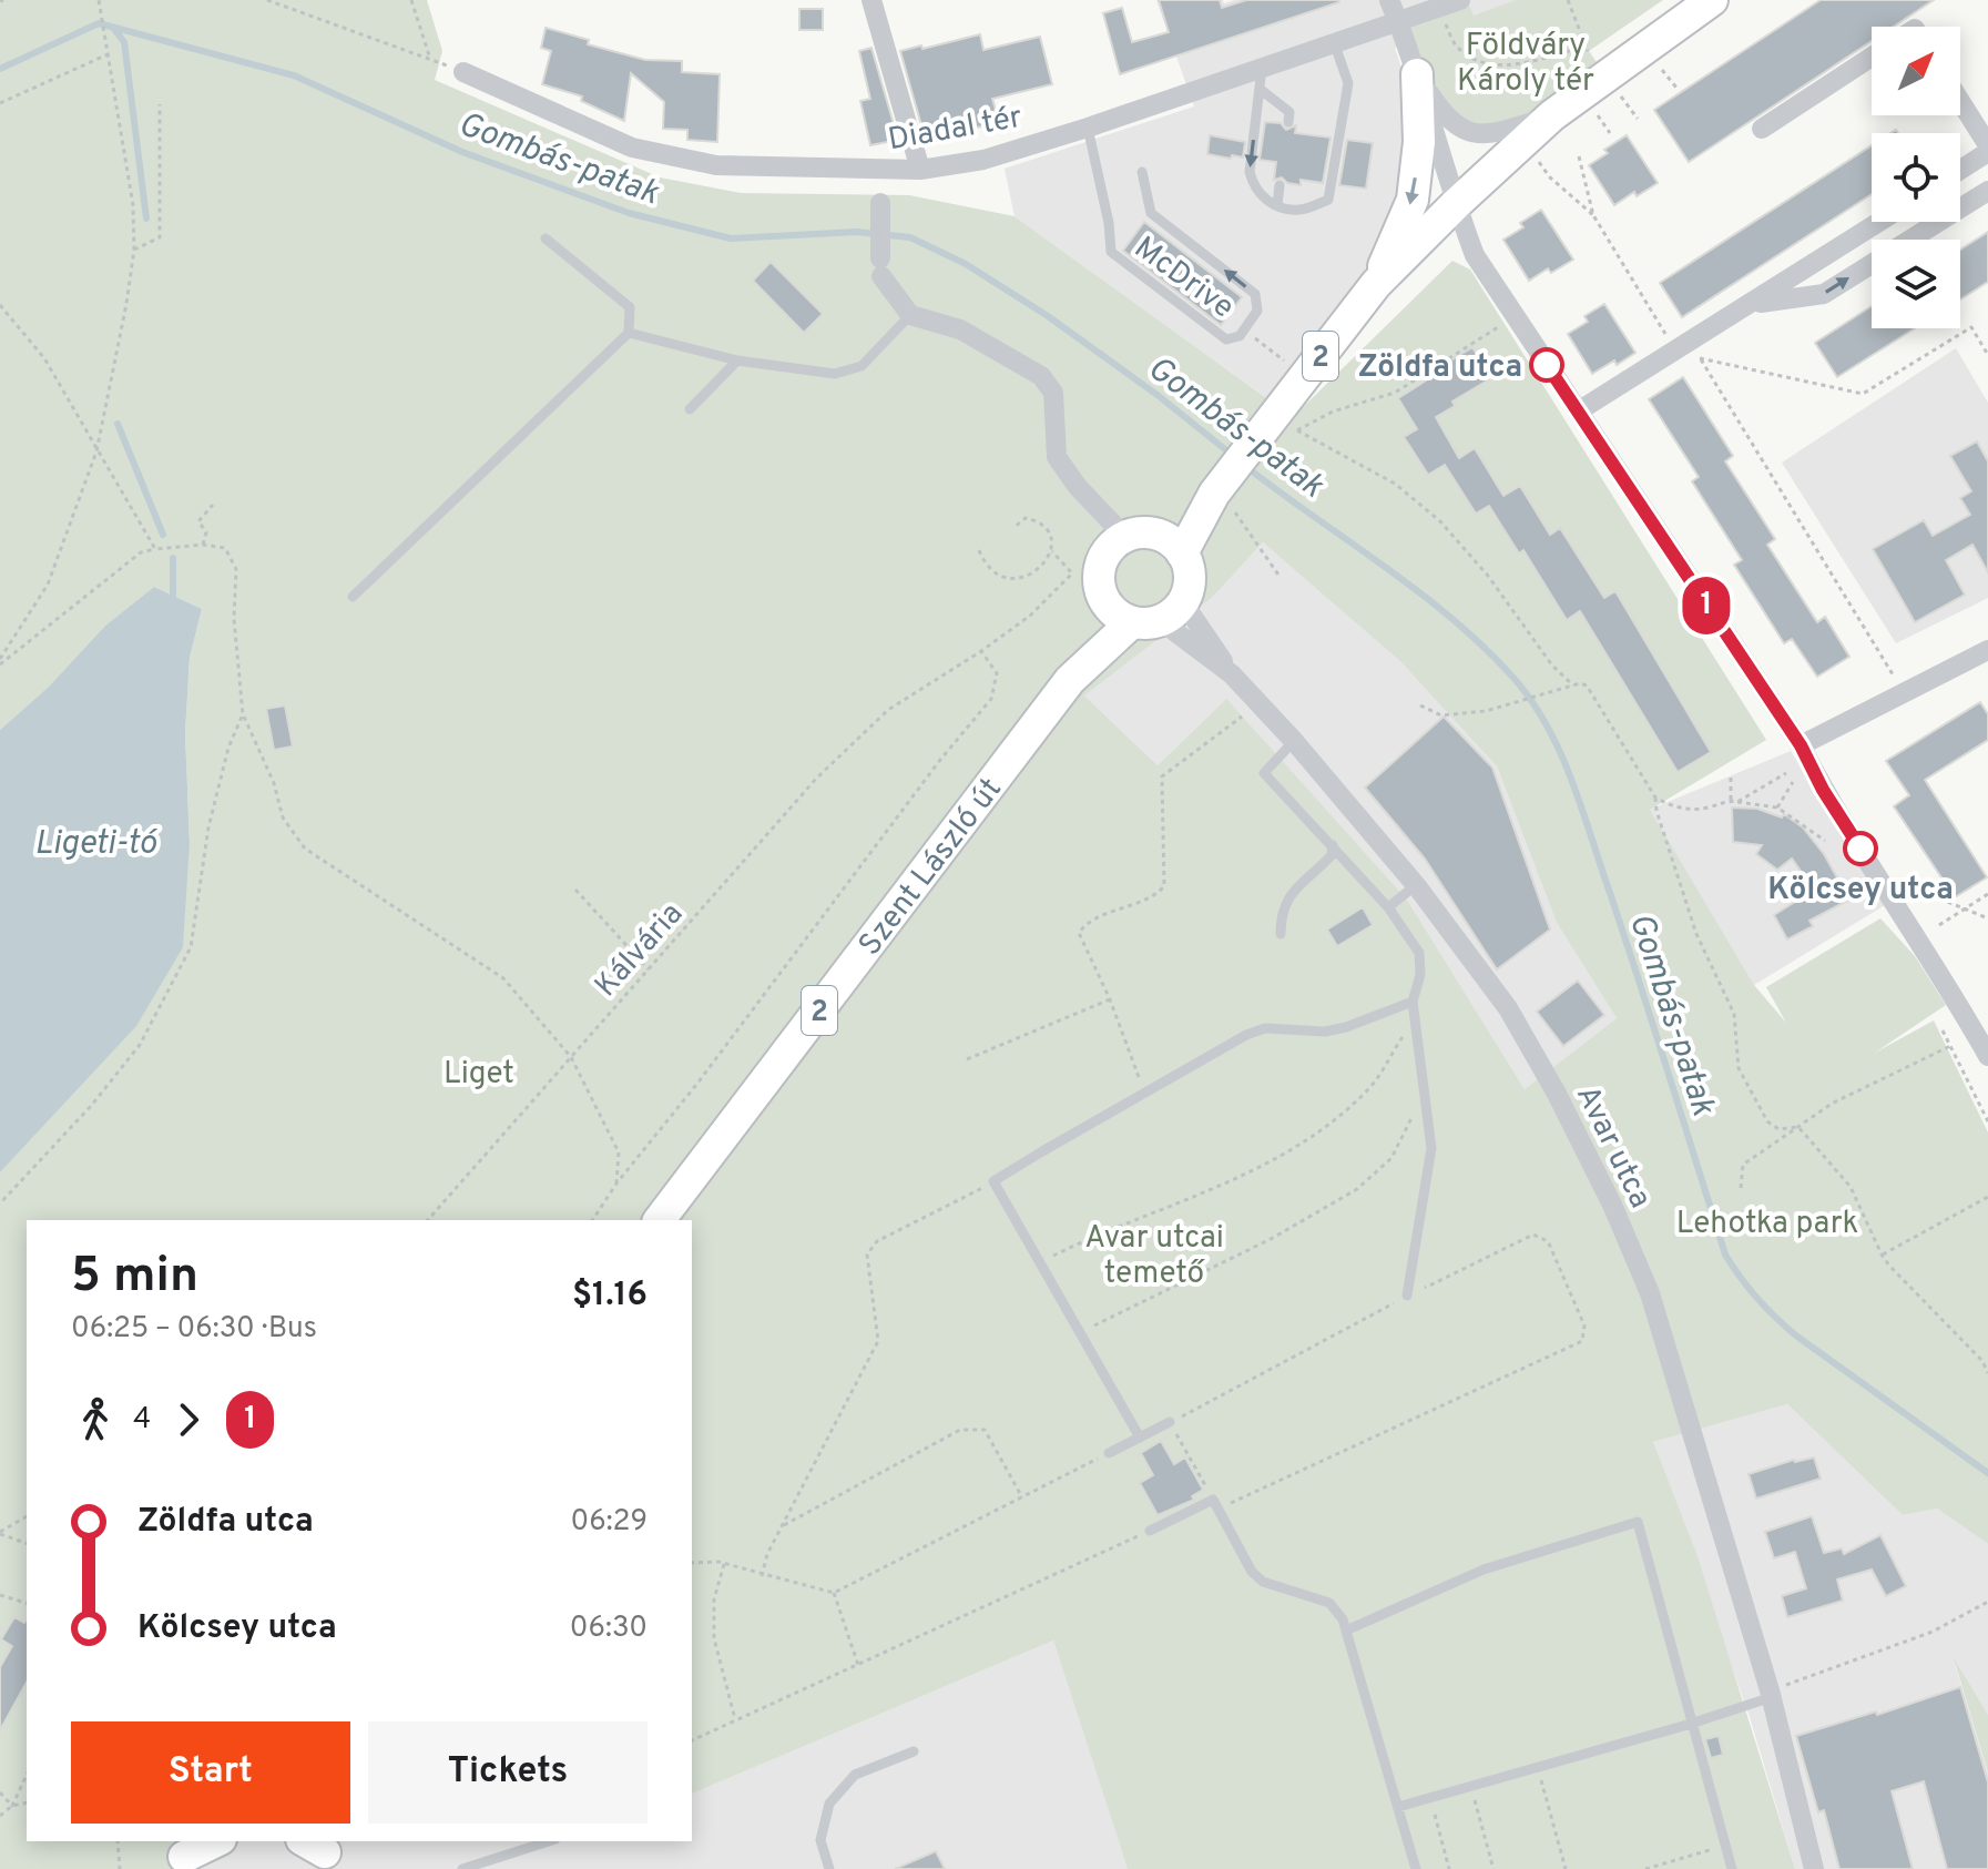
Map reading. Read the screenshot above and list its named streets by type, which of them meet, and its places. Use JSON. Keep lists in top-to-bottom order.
{
  "streets": {
    "main road": ["2", "Szent László út"],
    "street": ["Diadal tér", "Avar utca"],
    "lane": ["McDrive"],
    "path": ["Kálvária"]
  },
  "crossings": [
    ["Diadal tér", "McDrive"],
    ["2", "Szent László út"],
    ["2", "Avar utca"]
  ],
  "one_way": ["McDrive"],
  "water": ["Gombás-patak", "Ligeti-tó"],
  "parks": [
    "Földváry Károly tér",
    "Liget",
    "Lehotka park",
    "Avar utcai temető"
  ],
  "places": ["Zöldfa utca", "Kölcsey utca"],
  "lines": ["bus line 1"],
  "north": "top right",
  "page": {
    "on_map": "1",
    "heading": ["5 min", "06:25 – 06:30 · Bus", "$1.16"],
    "legs": ["4", "1"],
    "list": [
      {
        "name": "Zöldfa utca",
        "value": "06:29"
      },
      {
        "name": "Kölcsey utca",
        "value": "06:30"
      }
    ],
    "buttons": ["Start", "Tickets"]
  }
}
